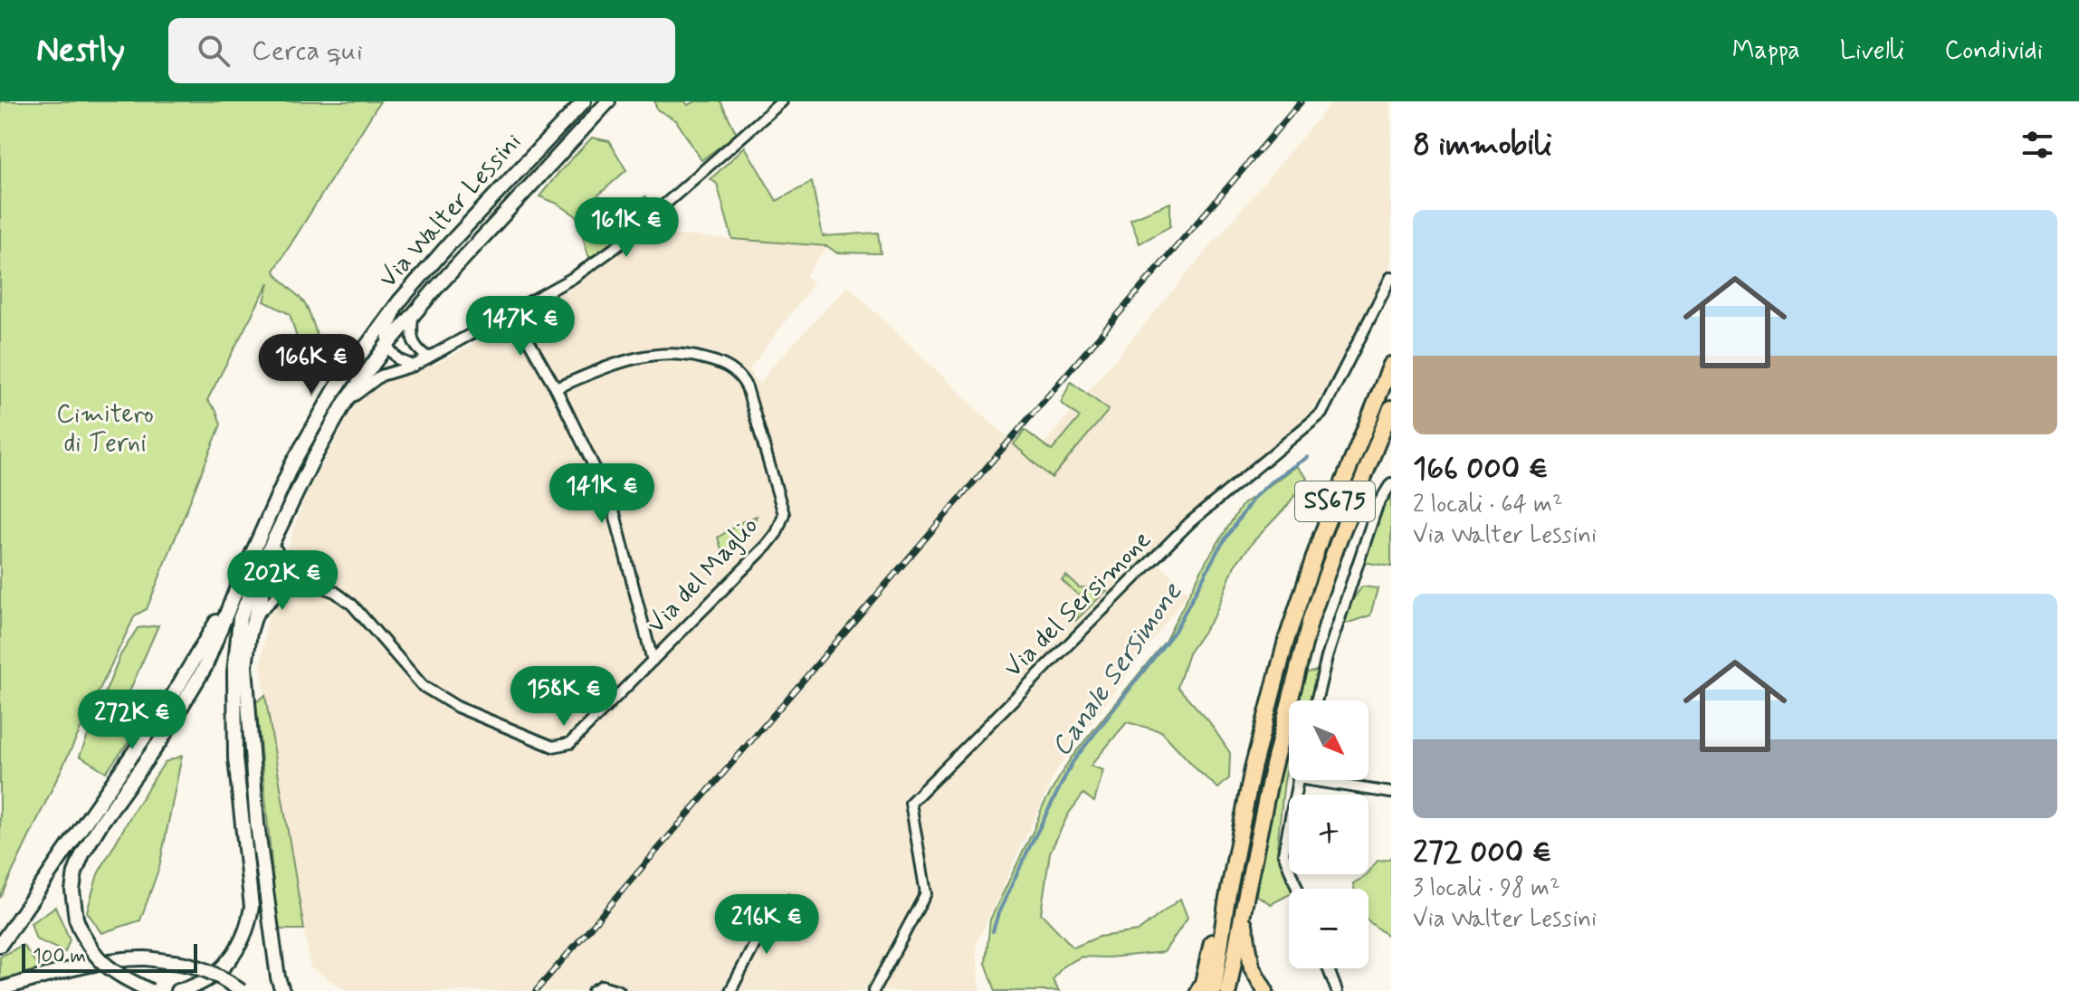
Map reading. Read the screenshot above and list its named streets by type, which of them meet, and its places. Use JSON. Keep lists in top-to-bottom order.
{
  "streets": {
    "highway": ["SS675"],
    "main road": ["Via Walter Lessini"],
    "street": ["Via del Maglio", "Via del Sersimone"]
  },
  "water": ["Canale Sersimone"],
  "parks": ["Cimitero di Terni"],
  "scale_bar": "100 m",
  "north": "bottom right",
  "page": {
    "header": "Nestly",
    "search": "Cerca qui",
    "nav": ["Mappa", "Livelli", "Condividi"],
    "heading": "8 immobili",
    "list": [
      {
        "name": "166 000 €",
        "note": "2 locali · 64 m² · Via Walter Lessini"
      },
      {
        "name": "272 000 €",
        "note": "3 locali · 98 m² · Via Walter Lessini"
      }
    ],
    "price": [
      "161K €",
      "147K €",
      "166K €",
      "141K €",
      "202K €",
      "158K €",
      "272K €",
      "216K €"
    ],
    "map_buttons": ["+", "−"],
    "scale": "100 m"
  }
}
